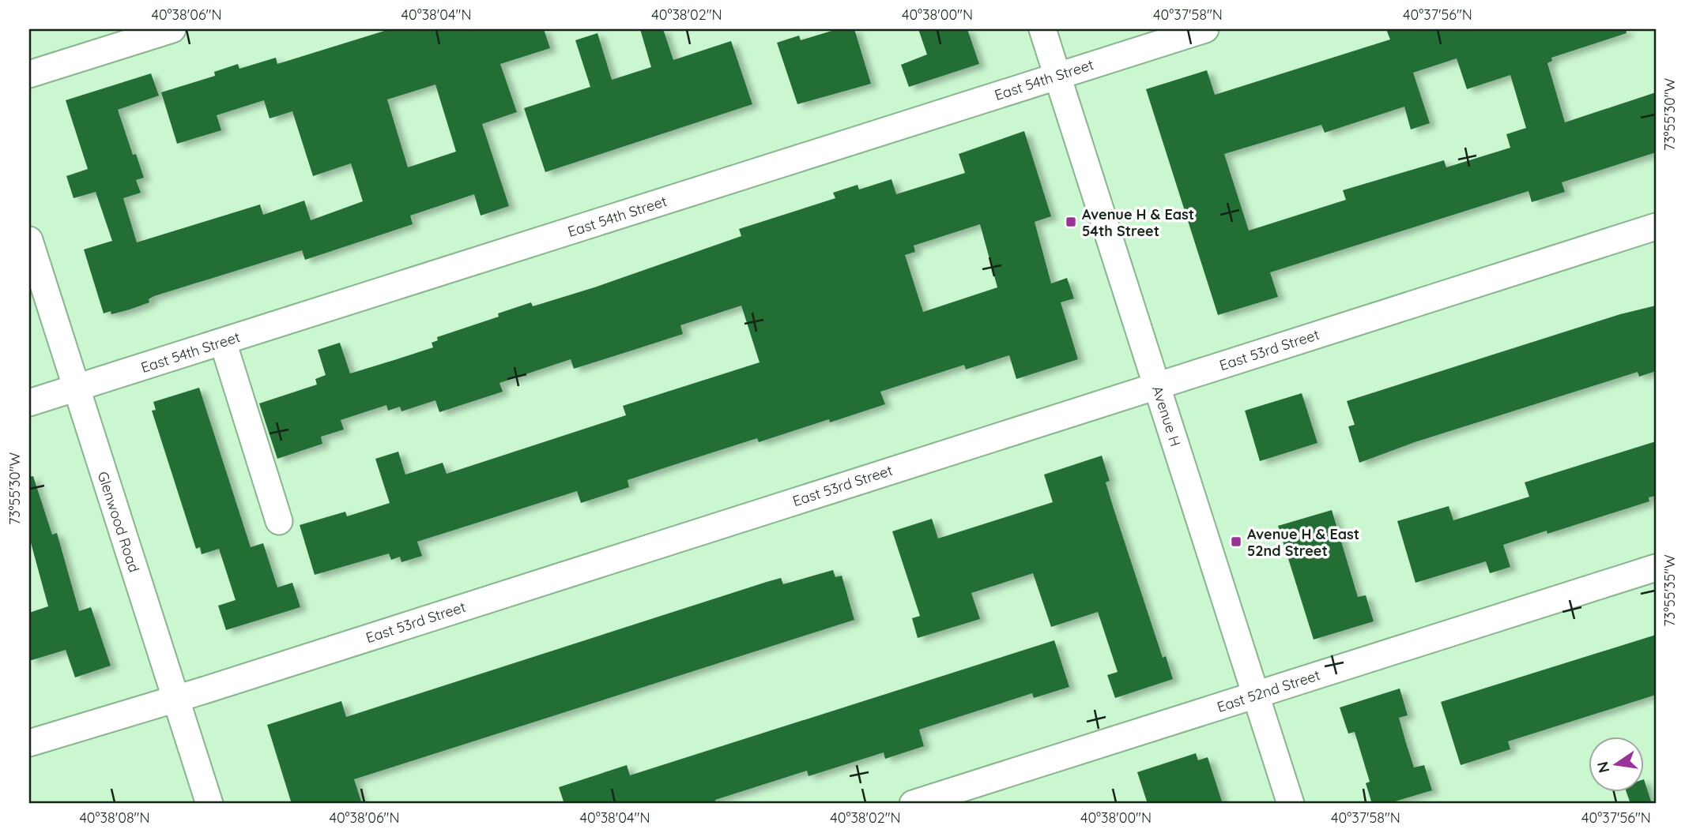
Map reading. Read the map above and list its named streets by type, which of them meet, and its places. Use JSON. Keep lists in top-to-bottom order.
{
  "streets": {
    "street": [
      "East 54th Street",
      "East 53rd Street",
      "Avenue H",
      "Glenwood Road",
      "East 52nd Street"
    ]
  },
  "crossings": [
    ["East 54th Street", "Avenue H"],
    ["East 54th Street", "Glenwood Road"],
    ["East 53rd Street", "Avenue H"],
    ["East 53rd Street", "Glenwood Road"],
    ["Avenue H", "East 52nd Street"]
  ],
  "places": {
    "transit": ["Avenue H & East 54th Street", "Avenue H & East 52nd Street"]
  },
  "north": "left",
  "coordinates": [
    "40°38'06\"N",
    "40°38'04\"N",
    "40°38'02\"N",
    "40°38'00\"N",
    "40°37'58\"N",
    "40°37'56\"N",
    "73°55'30\"W",
    "73°55'35\"W",
    "40°38'08\"N"
  ]
}
